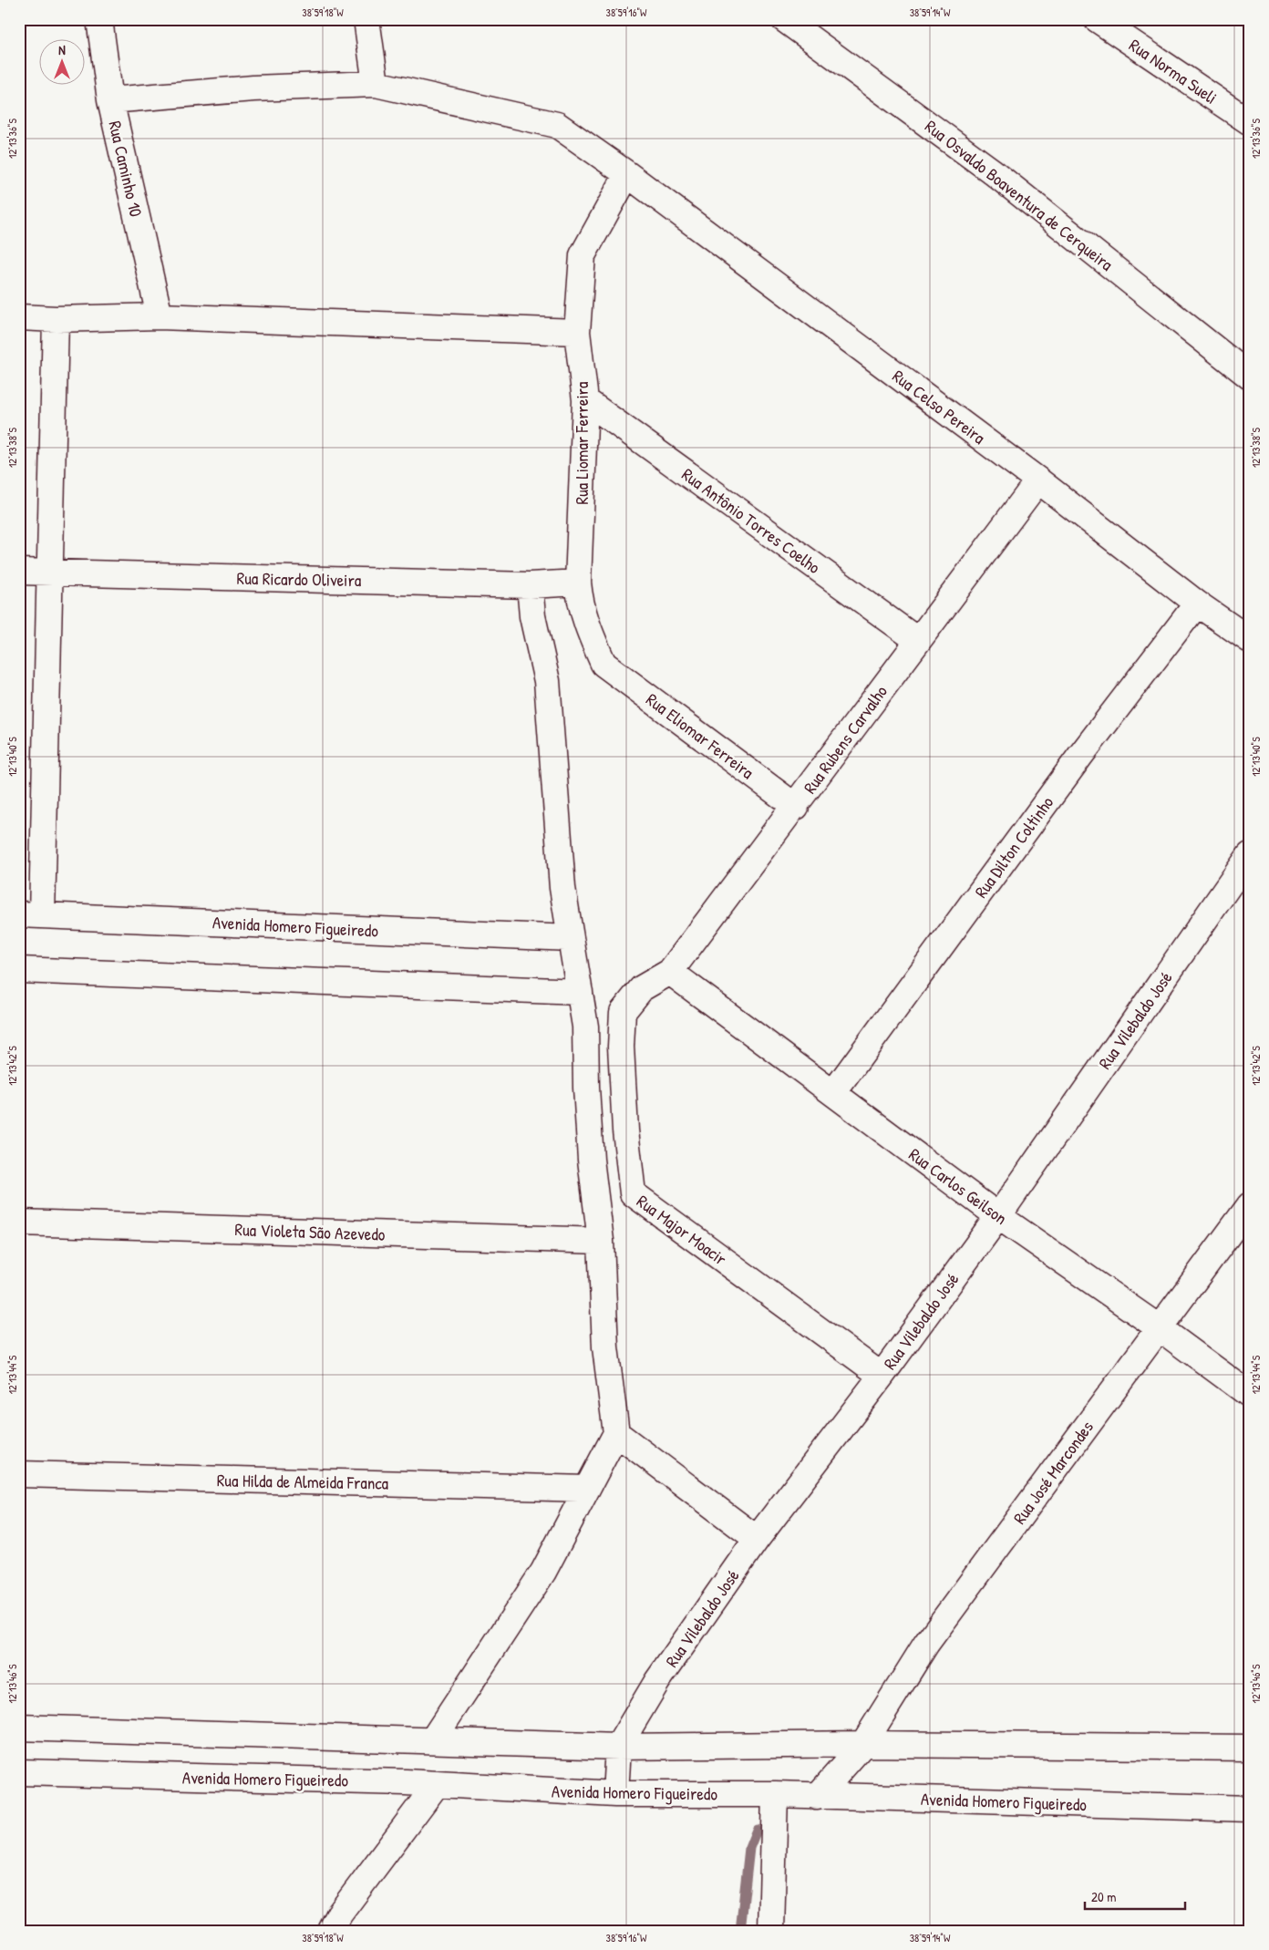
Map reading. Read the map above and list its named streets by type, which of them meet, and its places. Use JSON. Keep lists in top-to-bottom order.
{
  "streets": {
    "street": [
      "Rua Norma Sueli",
      "Rua Caminho 10",
      "Rua Osvaldo Boaventura de Cerqueira",
      "Rua Celso Pereira",
      "Rua Liomar Ferreira",
      "Rua Antônio Torres Coelho",
      "Rua Ricardo Oliveira",
      "Rua Eliomar Ferreira",
      "Rua Rubens Carvalho",
      "Rua Dilton Coltinho",
      "Avenida Homero Figueiredo",
      "Rua Vilebaldo José",
      "Rua Carlos Geilson",
      "Rua Major Moacir",
      "Rua Violeta São Azevedo",
      "Rua José Marcondes",
      "Rua Hilda de Almeida Franca"
    ]
  },
  "crossings": [
    ["Rua Caminho 10", "Rua Celso Pereira"],
    ["Rua Celso Pereira", "Rua Liomar Ferreira"],
    ["Rua Celso Pereira", "Rua Rubens Carvalho"],
    ["Rua Celso Pereira", "Rua Dilton Coltinho"],
    ["Rua Liomar Ferreira", "Rua Antônio Torres Coelho"],
    ["Rua Liomar Ferreira", "Rua Ricardo Oliveira"],
    ["Rua Liomar Ferreira", "Rua Eliomar Ferreira"],
    ["Rua Antônio Torres Coelho", "Rua Rubens Carvalho"],
    ["Rua Eliomar Ferreira", "Rua Rubens Carvalho"],
    ["Rua Rubens Carvalho", "Rua Carlos Geilson"],
    ["Rua Rubens Carvalho", "Rua Major Moacir"],
    ["Rua Dilton Coltinho", "Rua Carlos Geilson"],
    ["Avenida Homero Figueiredo", "Rua Vilebaldo José"],
    ["Avenida Homero Figueiredo", "Rua José Marcondes"],
    ["Rua Vilebaldo José", "Rua Carlos Geilson"],
    ["Rua Vilebaldo José", "Rua Major Moacir"],
    ["Rua Carlos Geilson", "Rua José Marcondes"]
  ],
  "scale_bar": "20 m",
  "north": "top",
  "coordinates": [
    "38°59'18\"W",
    "38°59'16\"W",
    "38°59'14\"W",
    "12°13'36\"S",
    "12°13'38\"S",
    "12°13'40\"S",
    "12°13'42\"S",
    "12°13'44\"S",
    "12°13'46\"S"
  ]
}
